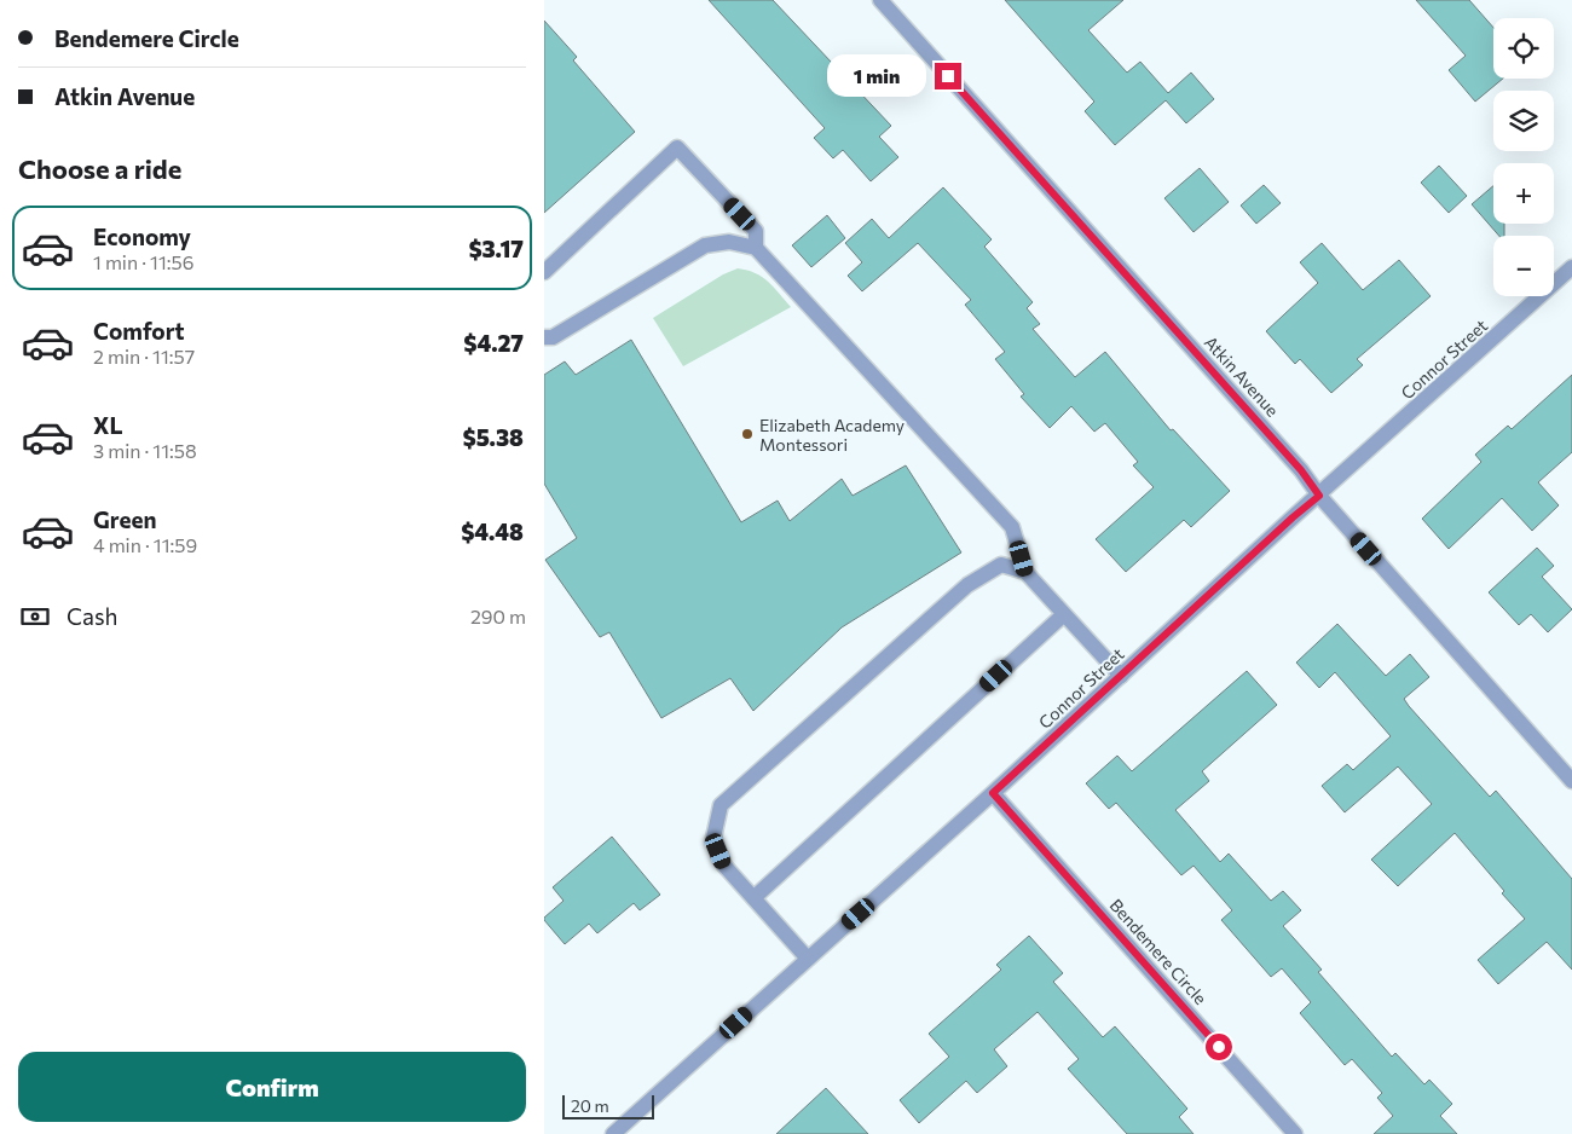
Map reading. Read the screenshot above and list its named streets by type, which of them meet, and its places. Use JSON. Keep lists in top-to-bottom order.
{
  "streets": {
    "street": ["Connor Street", "Atkin Avenue", "Bendemere Circle"]
  },
  "crossings": [
    ["Connor Street", "Atkin Avenue"],
    ["Connor Street", "Bendemere Circle"]
  ],
  "places": ["Elizabeth Academy Montessori"],
  "scale_bar": "20 m",
  "page": {
    "banner": ["Bendemere Circle", "Atkin Avenue"],
    "map_buttons": ["+", "−"],
    "bubble": "1 min",
    "heading": "Choose a ride",
    "list": [
      {
        "name": "Economy",
        "note": "1 min · 11:56",
        "value": "$3.17"
      },
      {
        "name": "Comfort",
        "note": "2 min · 11:57",
        "value": "$4.27"
      },
      {
        "name": "XL",
        "note": "3 min · 11:58",
        "value": "$5.38"
      },
      {
        "name": "Green",
        "note": "4 min · 11:59",
        "value": "$4.48"
      }
    ],
    "pay": ["Cash", "290 m"],
    "buttons": "Confirm",
    "scale": "20 m"
  }
}
